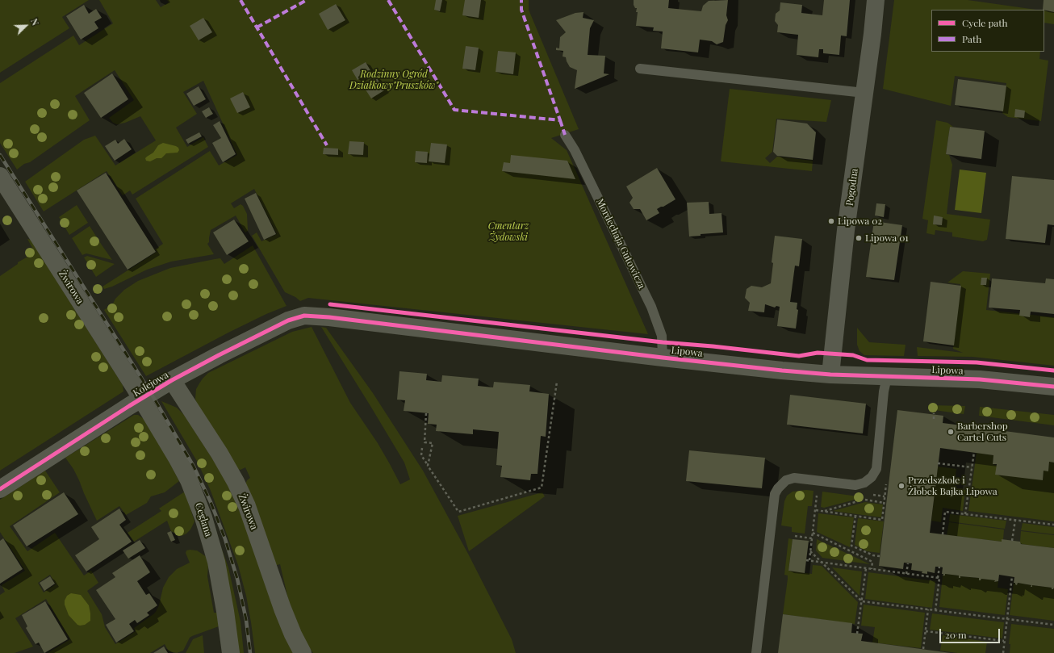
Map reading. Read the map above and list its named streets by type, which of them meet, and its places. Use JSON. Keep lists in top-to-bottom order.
{
  "streets": {
    "street": [
      "Pogodna",
      "Żwirowa",
      "Lipowa",
      "Kolejowa",
      "Ceglana"
    ],
    "lane": ["Mordechaja Gutowicza"]
  },
  "crossings": [
    ["Pogodna", "Lipowa"],
    ["Mordechaja Gutowicza", "Lipowa"],
    ["Żwirowa", "Kolejowa"],
    ["Żwirowa", "Ceglana"],
    ["Lipowa", "Kolejowa"],
    ["Kolejowa", "Ceglana"]
  ],
  "parks": ["Rodzinny Ogród Działkowy\"Pruszków\"", "Cmentarz Żydowski"],
  "places": [
    "Lipowa 02",
    "Lipowa 01",
    "Barbershop Cartel Cuts",
    "Przedszkole i Żłobek Bajka Lipowa"
  ],
  "legend": ["Cycle path", "Path"],
  "scale_bar": "20 m",
  "north": "top right"
}
